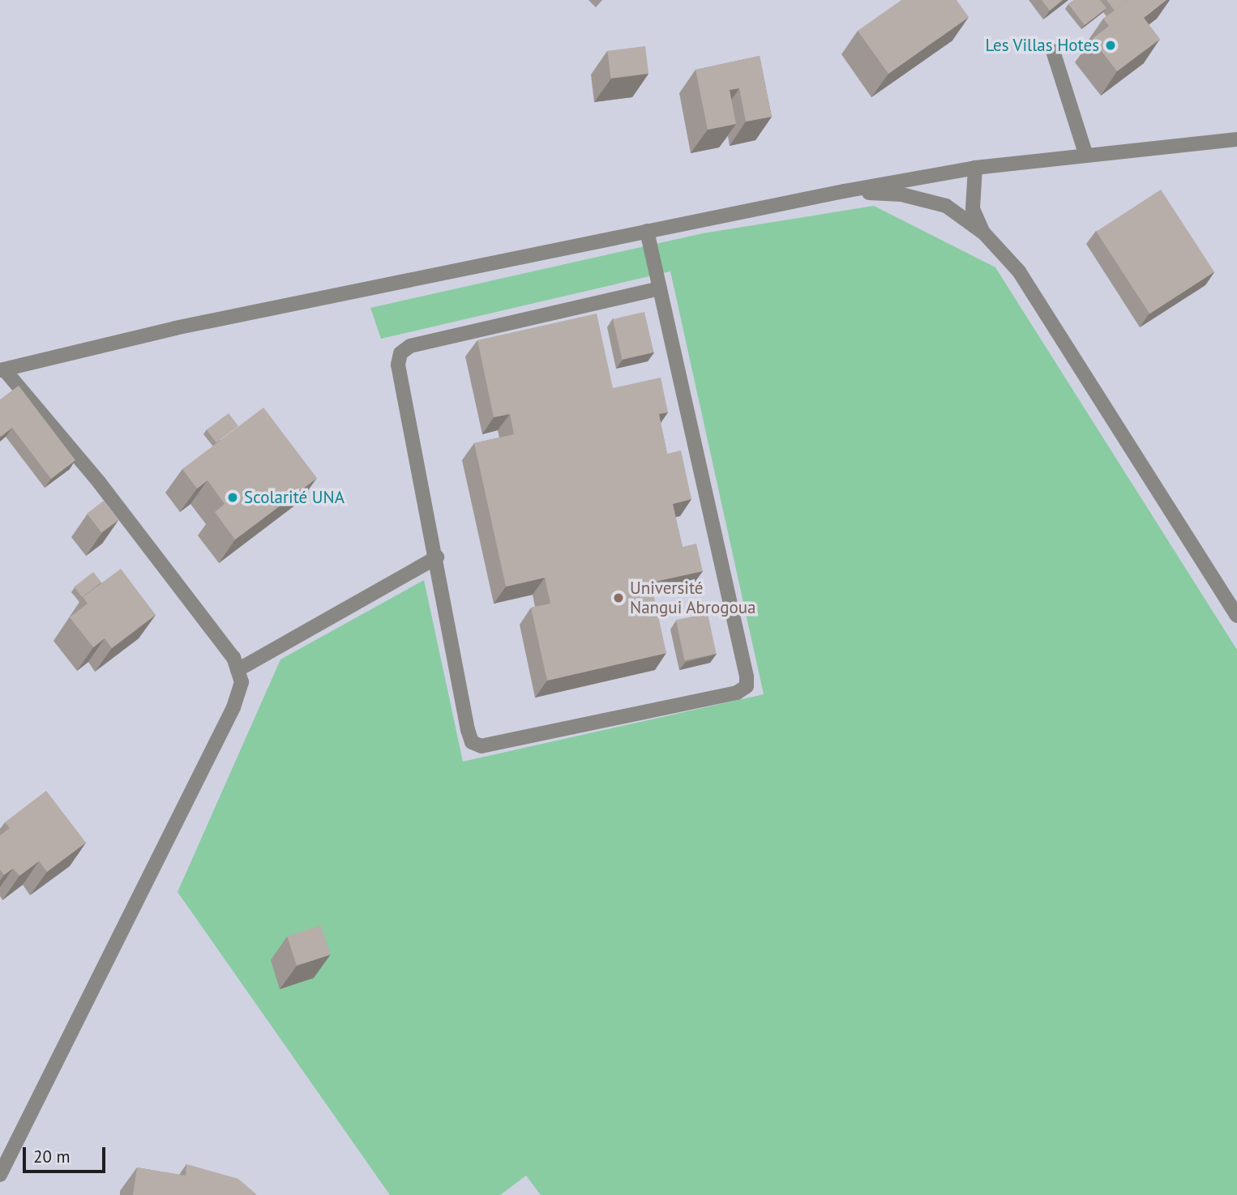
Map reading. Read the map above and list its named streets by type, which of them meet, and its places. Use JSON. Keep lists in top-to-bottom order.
{
  "places": ["Les Villas Hotes", "Scolarité UNA", "Université Nangui Abrogoua"],
  "scale_bar": "20 m"
}
